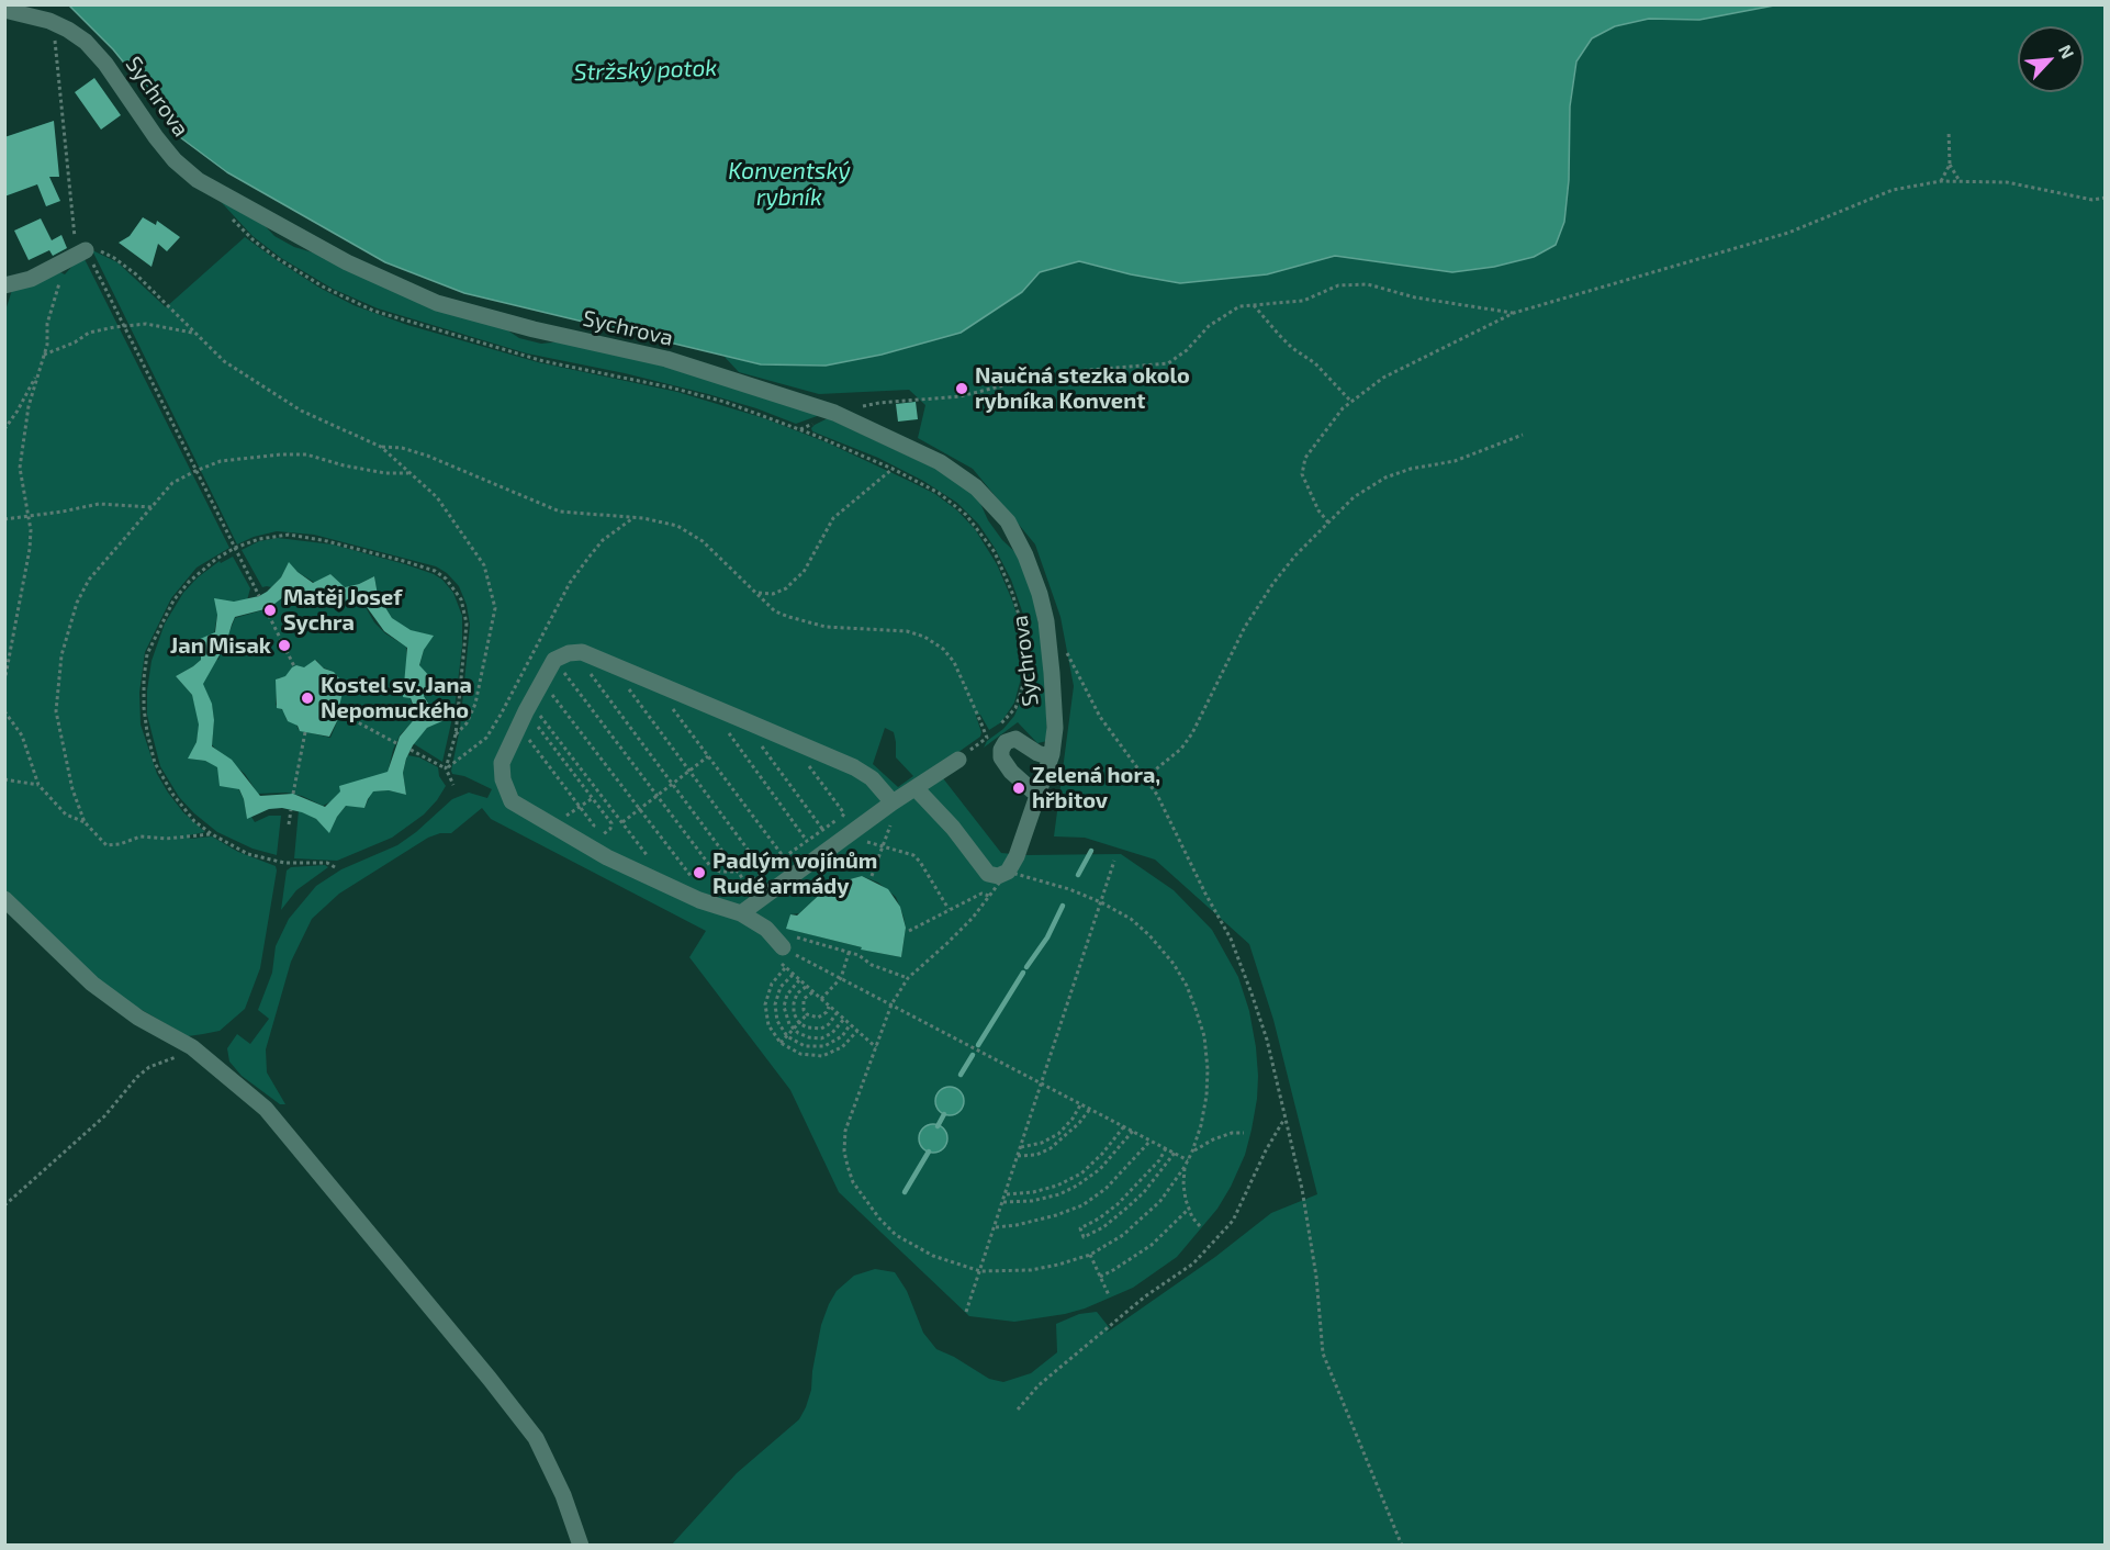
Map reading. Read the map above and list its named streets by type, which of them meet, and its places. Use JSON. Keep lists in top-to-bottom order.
{
  "streets": {
    "street": ["Sychrova"]
  },
  "water": ["Stržský potok", "Konventský rybník"],
  "places": [
    "Naučná stezka okolo rybníka Konvent",
    "Matěj Josef Sychra",
    "Jan Misak",
    "Kostel sv. Jana Nepomuckého",
    "Zelená hora, hřbitov",
    "Padlým vojínům Rudé armády"
  ],
  "north": "top right"
}
